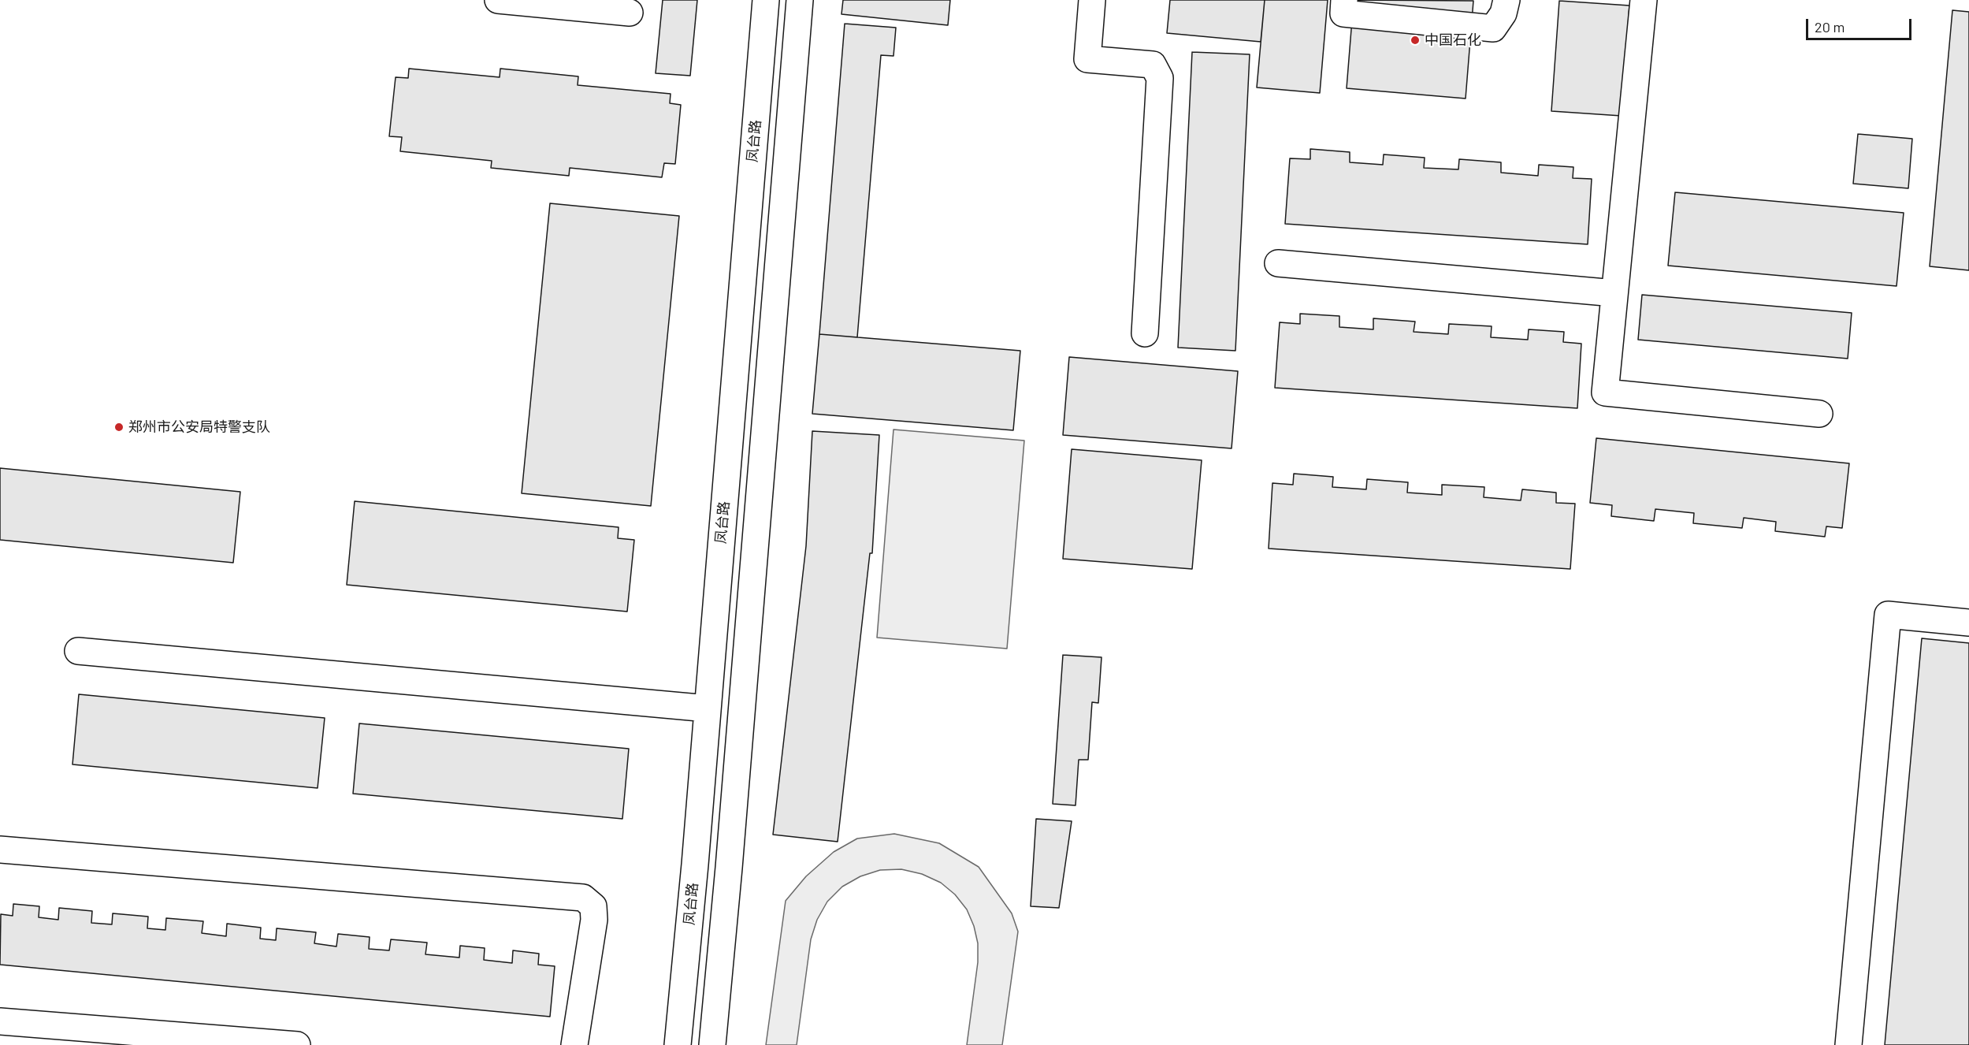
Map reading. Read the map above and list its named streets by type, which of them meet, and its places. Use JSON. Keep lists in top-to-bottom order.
{
  "streets": {
    "street": ["凤台路"]
  },
  "places": ["中国石化", "郑州市公安局特警支队"],
  "scale_bar": "20 m"
}
